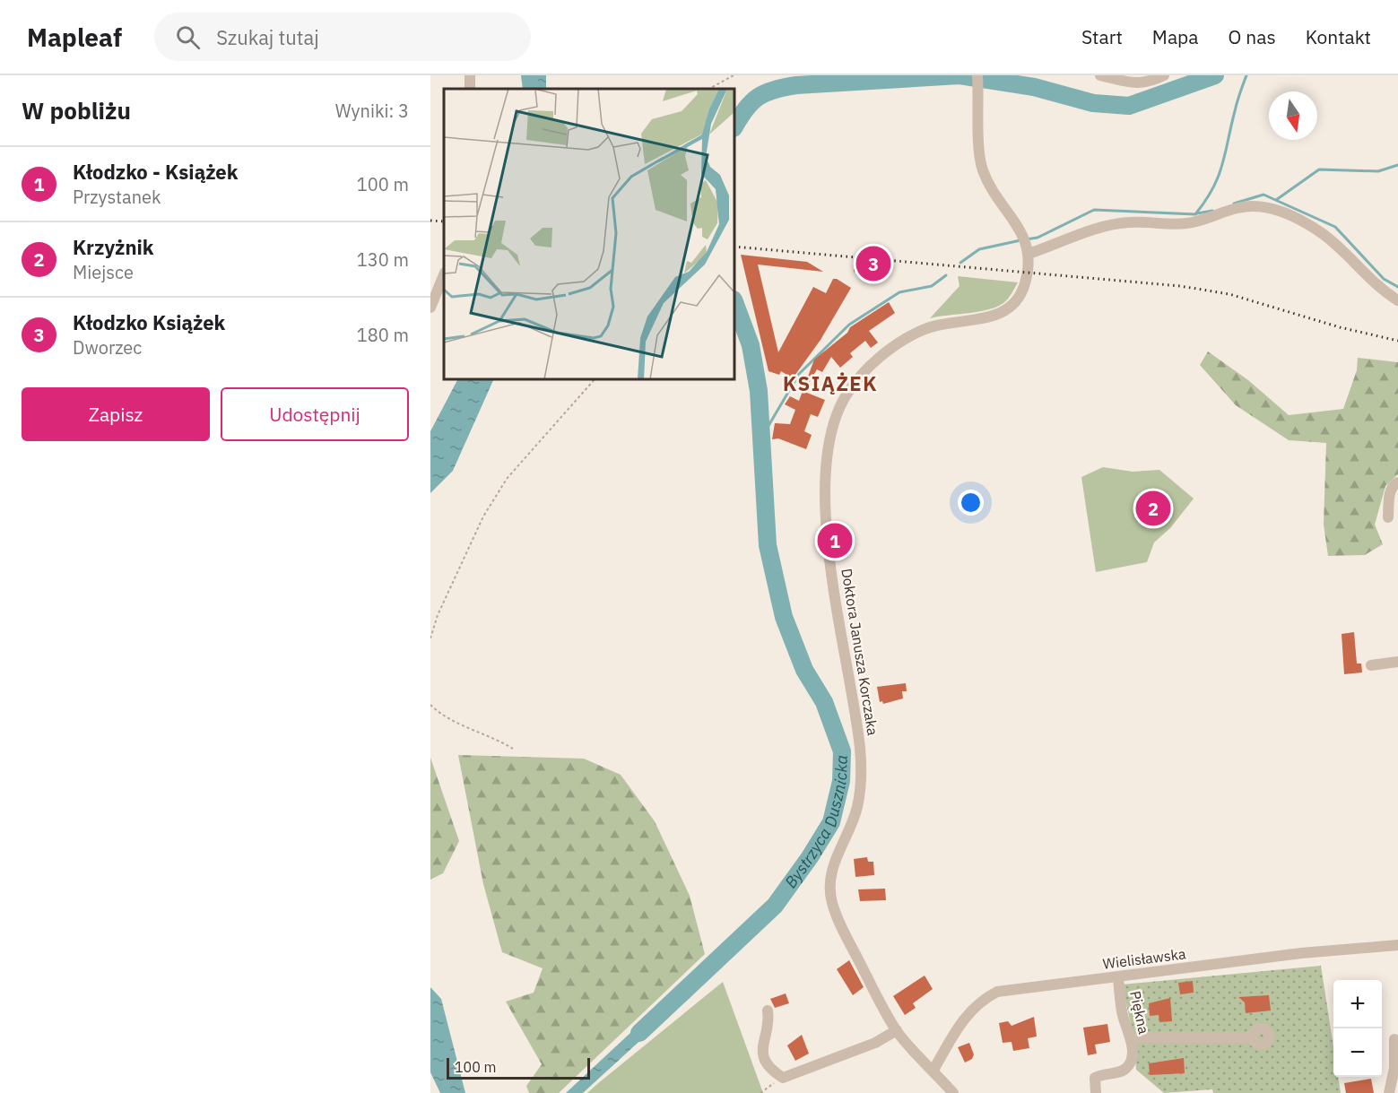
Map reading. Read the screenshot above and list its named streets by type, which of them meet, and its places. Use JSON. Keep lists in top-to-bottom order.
{
  "streets": {
    "street": ["Doktora Janusza Korczaka", "Wielisławska", "Piękna"]
  },
  "crossings": [
    ["Doktora Janusza Korczaka", "Wielisławska"],
    ["Wielisławska", "Piękna"]
  ],
  "districts": ["KSIĄŻEK"],
  "water": ["Bystrzyca Dusznicka"],
  "scale_bar": "100 m",
  "north": "bottom",
  "page": {
    "header": "Mapleaf",
    "search": "Szukaj tutaj",
    "nav": [
      "Start",
      "Mapa",
      "O nas",
      "Kontakt"
    ],
    "heading": ["W pobliżu", "Wyniki: 3"],
    "list": [
      {
        "mark": "1",
        "name": "Kłodzko - Książek",
        "note": "Przystanek",
        "value": "100 m"
      },
      {
        "mark": "2",
        "name": "Krzyżnik",
        "note": "Miejsce",
        "value": "130 m"
      },
      {
        "mark": "3",
        "name": "Kłodzko Książek",
        "note": "Dworzec",
        "value": "180 m"
      }
    ],
    "pins": ["3", "2", "1"],
    "buttons": ["Zapisz", "Udostępnij"],
    "map_buttons": ["+", "−"],
    "scale": "100 m"
  }
}
